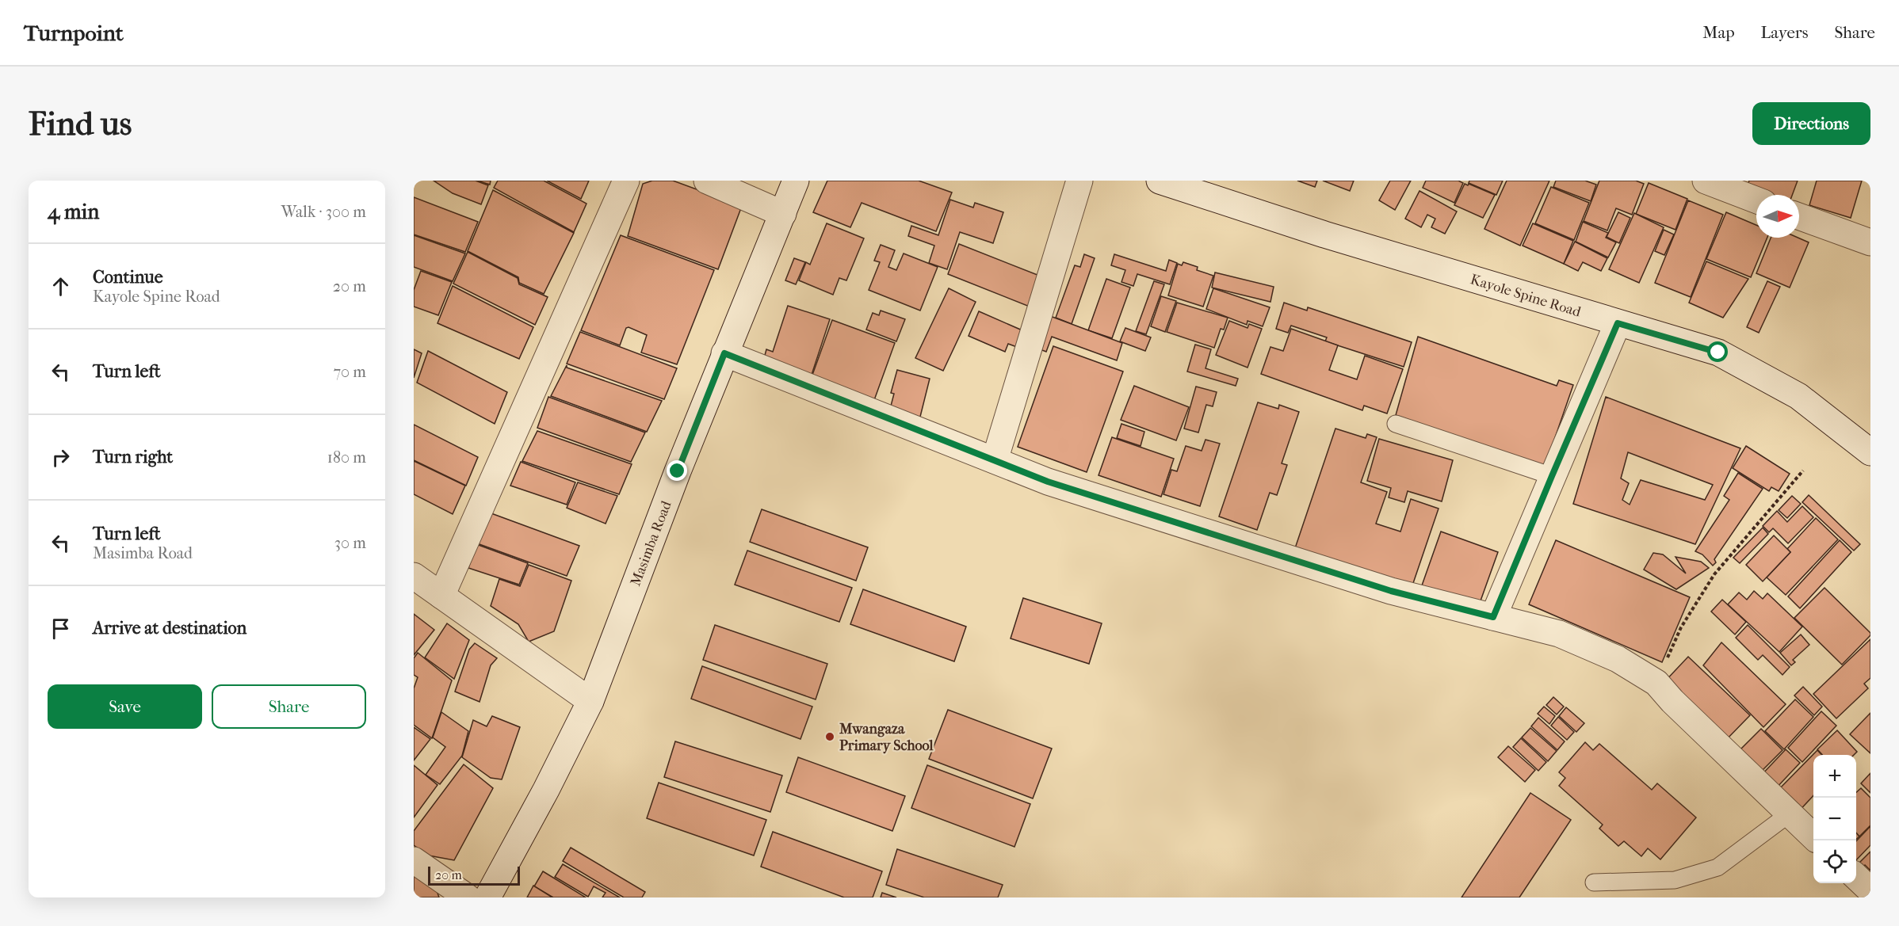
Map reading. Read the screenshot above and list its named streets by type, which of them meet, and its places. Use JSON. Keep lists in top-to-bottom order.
{
  "streets": {
    "street": ["Kayole Spine Road", "Masimba Road"]
  },
  "places": ["Mwangaza Primary School"],
  "scale_bar": "20 m",
  "north": "right",
  "page": {
    "header": "Turnpoint",
    "nav": ["Map", "Layers", "Share"],
    "buttons": [
      "Directions",
      ["Save", "Share"]
    ],
    "title": "Find us",
    "heading": ["4 min", "Walk · 300 m"],
    "list": [
      ["Continue", "Kayole Spine Road", "20 m"],
      ["Turn left", "70 m"],
      ["Turn right", "180 m"],
      ["Turn left", "Masimba Road", "30 m"],
      "Arrive at destination"
    ],
    "map_buttons": ["+", "−"],
    "scale": "20 m"
  }
}
